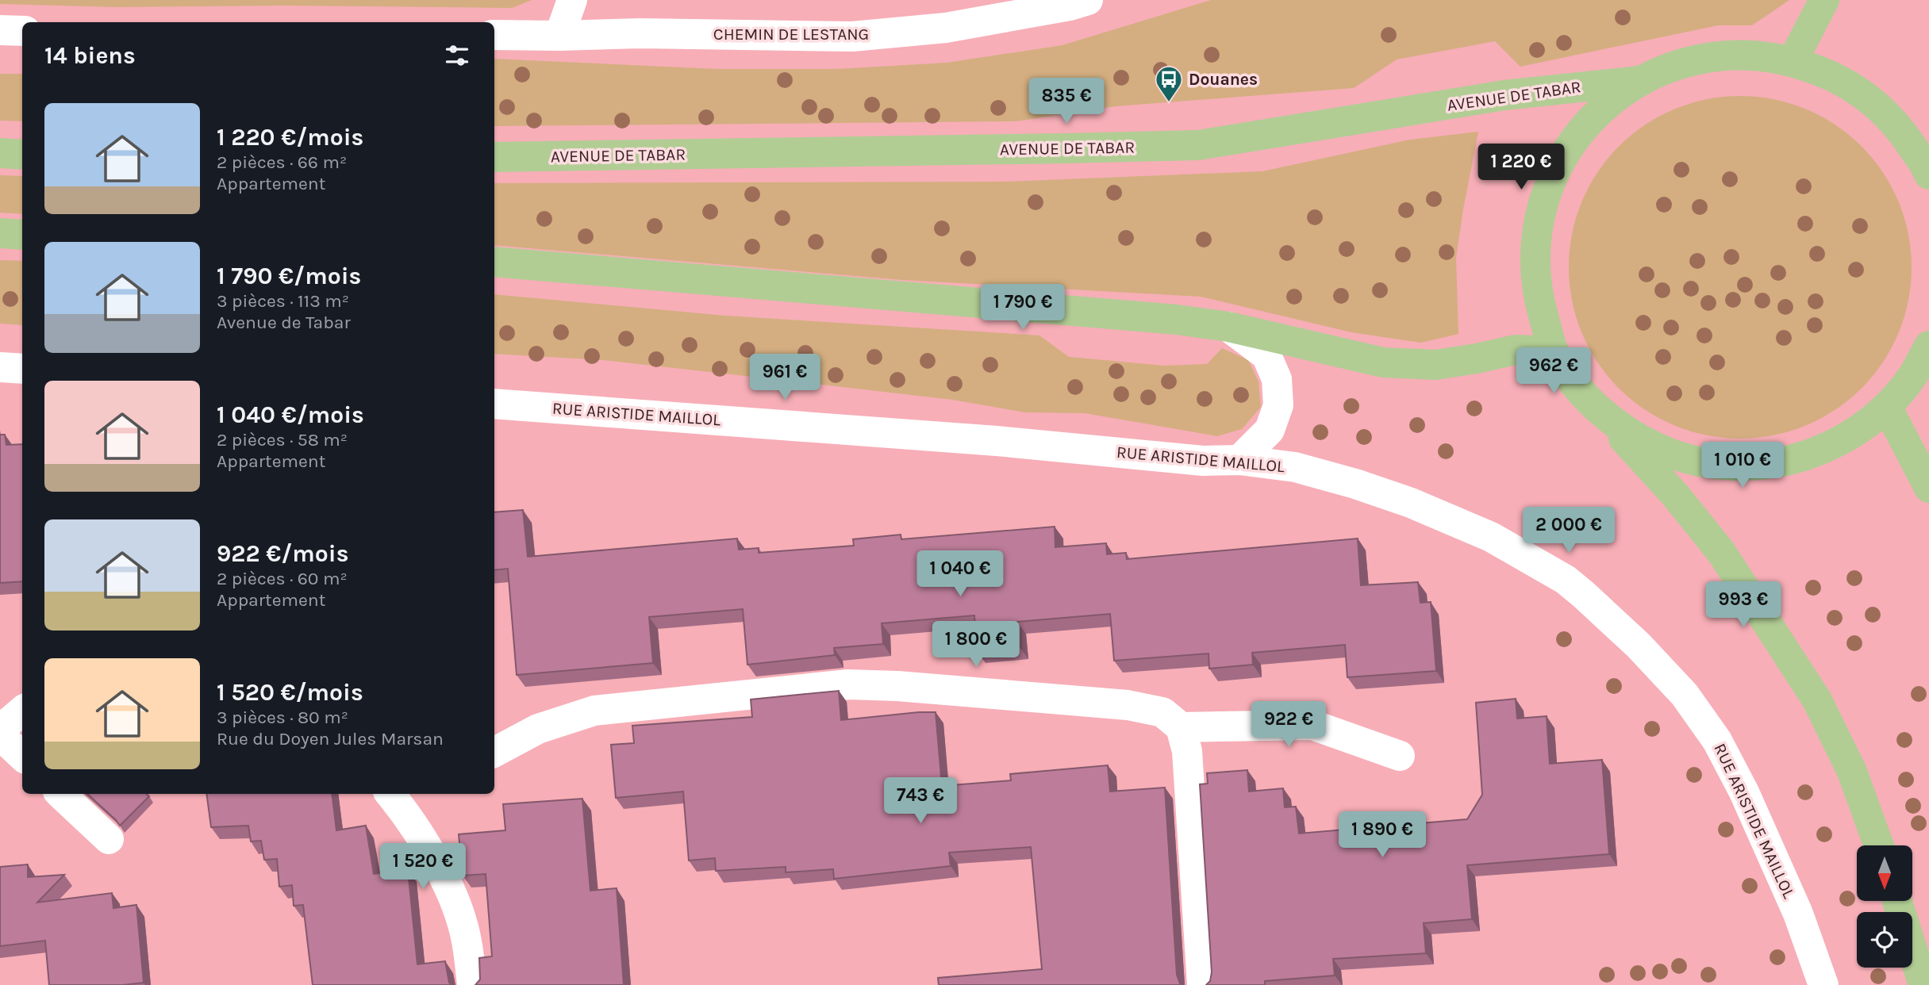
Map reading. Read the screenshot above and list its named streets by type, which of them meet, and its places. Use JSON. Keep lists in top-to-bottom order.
{
  "streets": {
    "main road": ["AVENUE DE TABAR"],
    "street": ["CHEMIN DE LESTANG", "RUE ARISTIDE MAILLOL"]
  },
  "places": {
    "bus stop": ["Douanes"]
  },
  "north": "bottom",
  "page": {
    "heading": "14 biens",
    "price": [
      "835 €",
      "1 220 €",
      "1 790 €",
      "962 €",
      "961 €",
      "1 010 €",
      "2 000 €",
      "1 040 €",
      "993 €",
      "1 800 €",
      "922 €",
      "743 €",
      "1 890 €",
      "1 520 €"
    ],
    "list": [
      {
        "name": "1 220 €/mois",
        "note": "2 pièces · 66 m² · Appartement"
      },
      {
        "name": "1 790 €/mois",
        "note": "3 pièces · 113 m² · Avenue de Tabar"
      },
      {
        "name": "1 040 €/mois",
        "note": "2 pièces · 58 m² · Appartement"
      },
      {
        "name": "922 €/mois",
        "note": "2 pièces · 60 m² · Appartement"
      },
      {
        "name": "1 520 €/mois",
        "note": "3 pièces · 80 m² · Rue du Doyen Jules Marsan"
      }
    ]
  }
}
